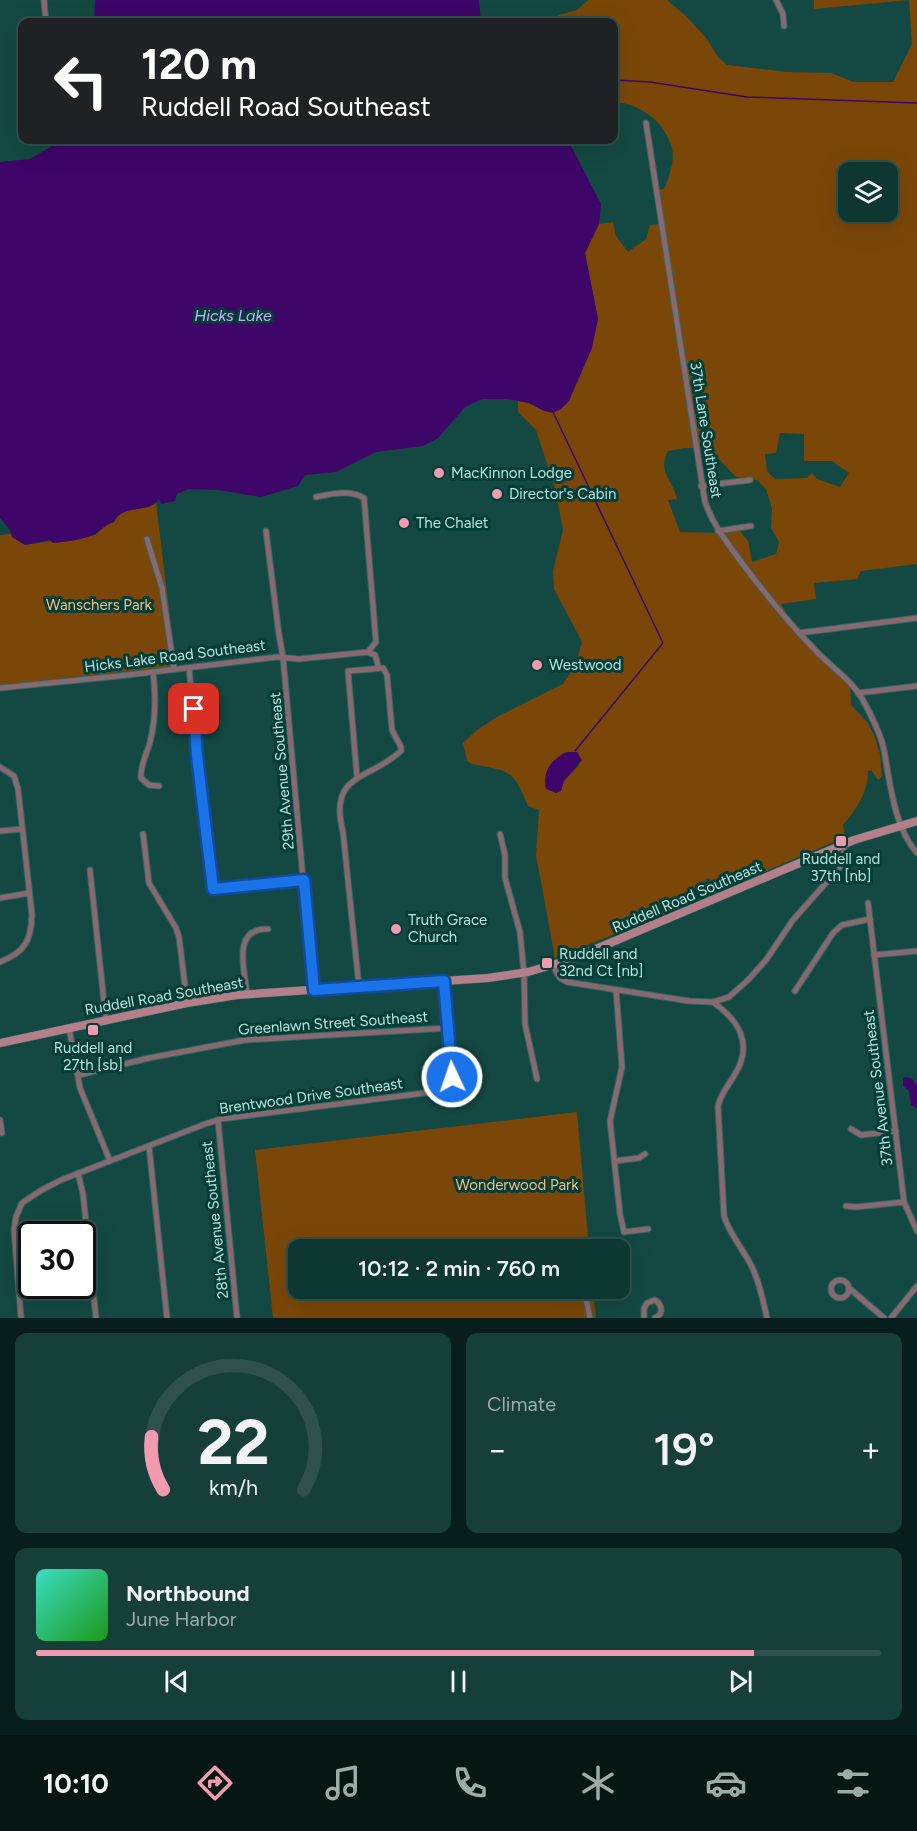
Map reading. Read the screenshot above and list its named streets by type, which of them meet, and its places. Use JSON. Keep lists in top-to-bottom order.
{
  "streets": {
    "main road": ["Ruddell Road Southeast"],
    "street": [
      "37th Lane Southeast",
      "Hicks Lake Road Southeast",
      "29th Avenue Southeast",
      "Greenlawn Street Southeast",
      "37th Avenue Southeast",
      "Brentwood Drive Southeast",
      "28th Avenue Southeast"
    ]
  },
  "crossings": [
    ["37th Lane Southeast", "Ruddell Road Southeast"],
    ["Hicks Lake Road Southeast", "29th Avenue Southeast"],
    ["29th Avenue Southeast", "Ruddell Road Southeast"],
    ["Ruddell Road Southeast", "Brentwood Drive Southeast"],
    ["Greenlawn Street Southeast", "Brentwood Drive Southeast"],
    ["Brentwood Drive Southeast", "28th Avenue Southeast"]
  ],
  "water": ["Hicks Lake"],
  "parks": ["Wanschers Park", "Wonderwood Park"],
  "places": {
    "other": [
      "MacKinnon Lodge",
      "Director's Cabin",
      "The Chalet",
      "Westwood",
      "Truth Grace Church"
    ],
    "transit": ["Ruddell and 37th [nb]", "Ruddell and 32nd Ct [nb]", "Ruddell and 27th [sb]"]
  },
  "page": {
    "turn": ["120 m", "Ruddell Road Southeast"],
    "limit": "30",
    "trip": "10:12 · 2 min · 760 m",
    "tile": "Climate",
    "heat": ["−", "19°", "+"],
    "song": ["Northbound", "June Harbor"],
    "tabs": "10:10",
    "gauge": ["22", "km/h"]
  }
}
